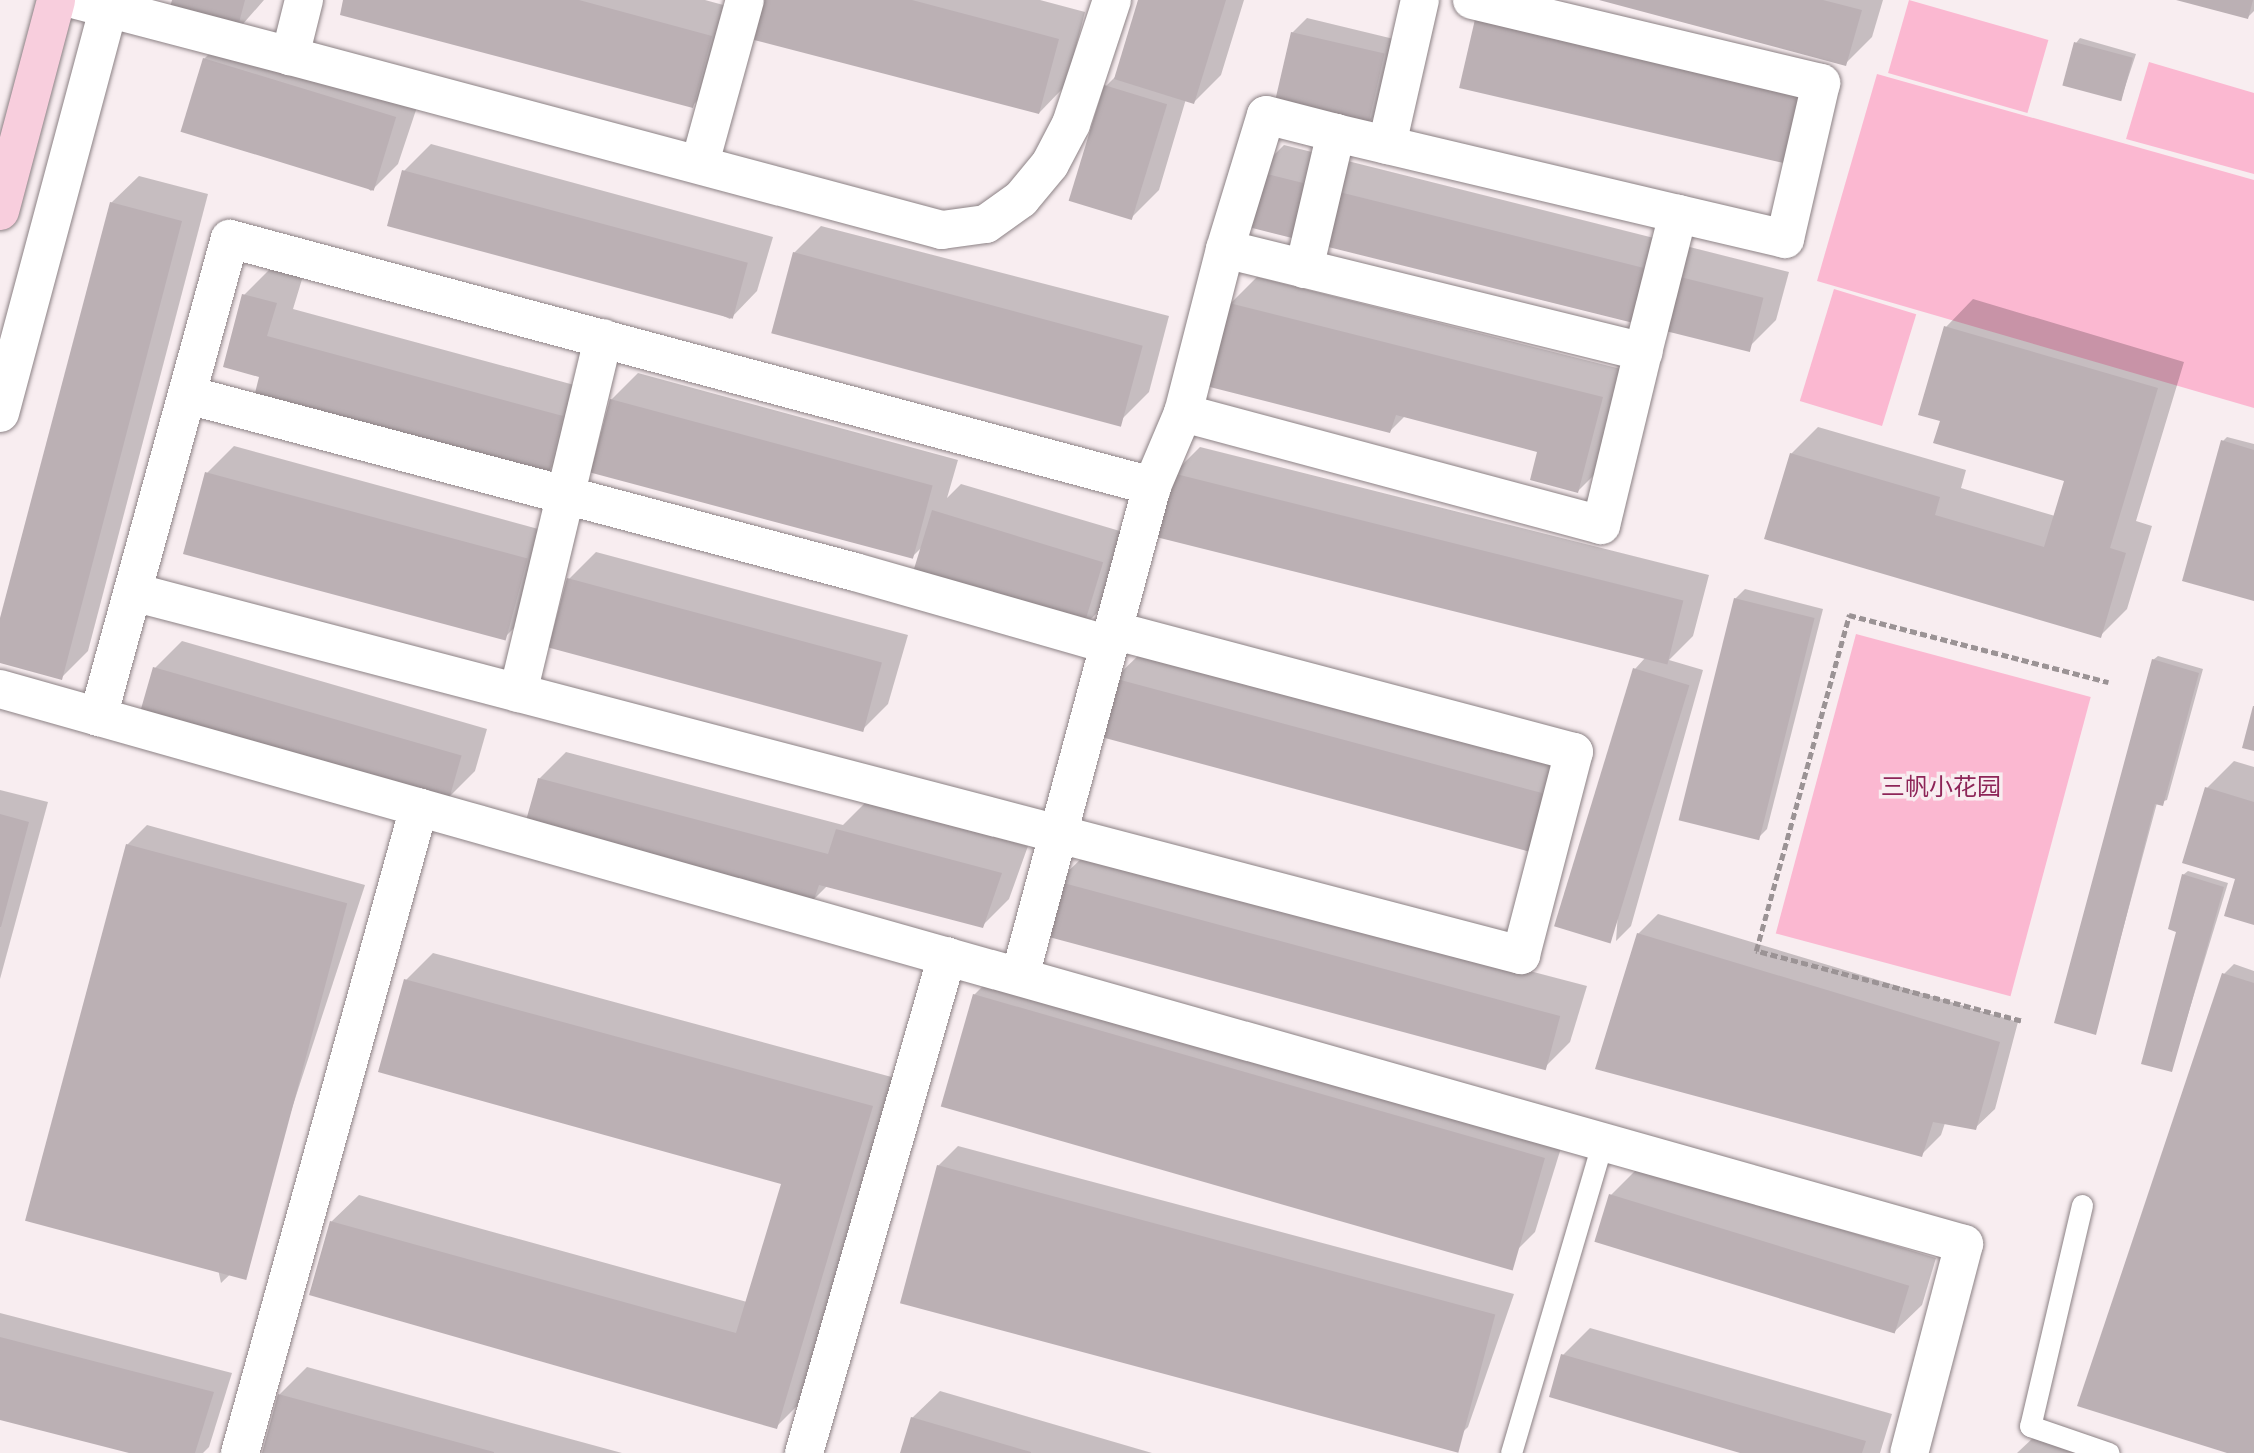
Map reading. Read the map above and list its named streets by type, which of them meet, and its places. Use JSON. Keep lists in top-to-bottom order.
{
  "parks": ["三帆小花园"]
}
